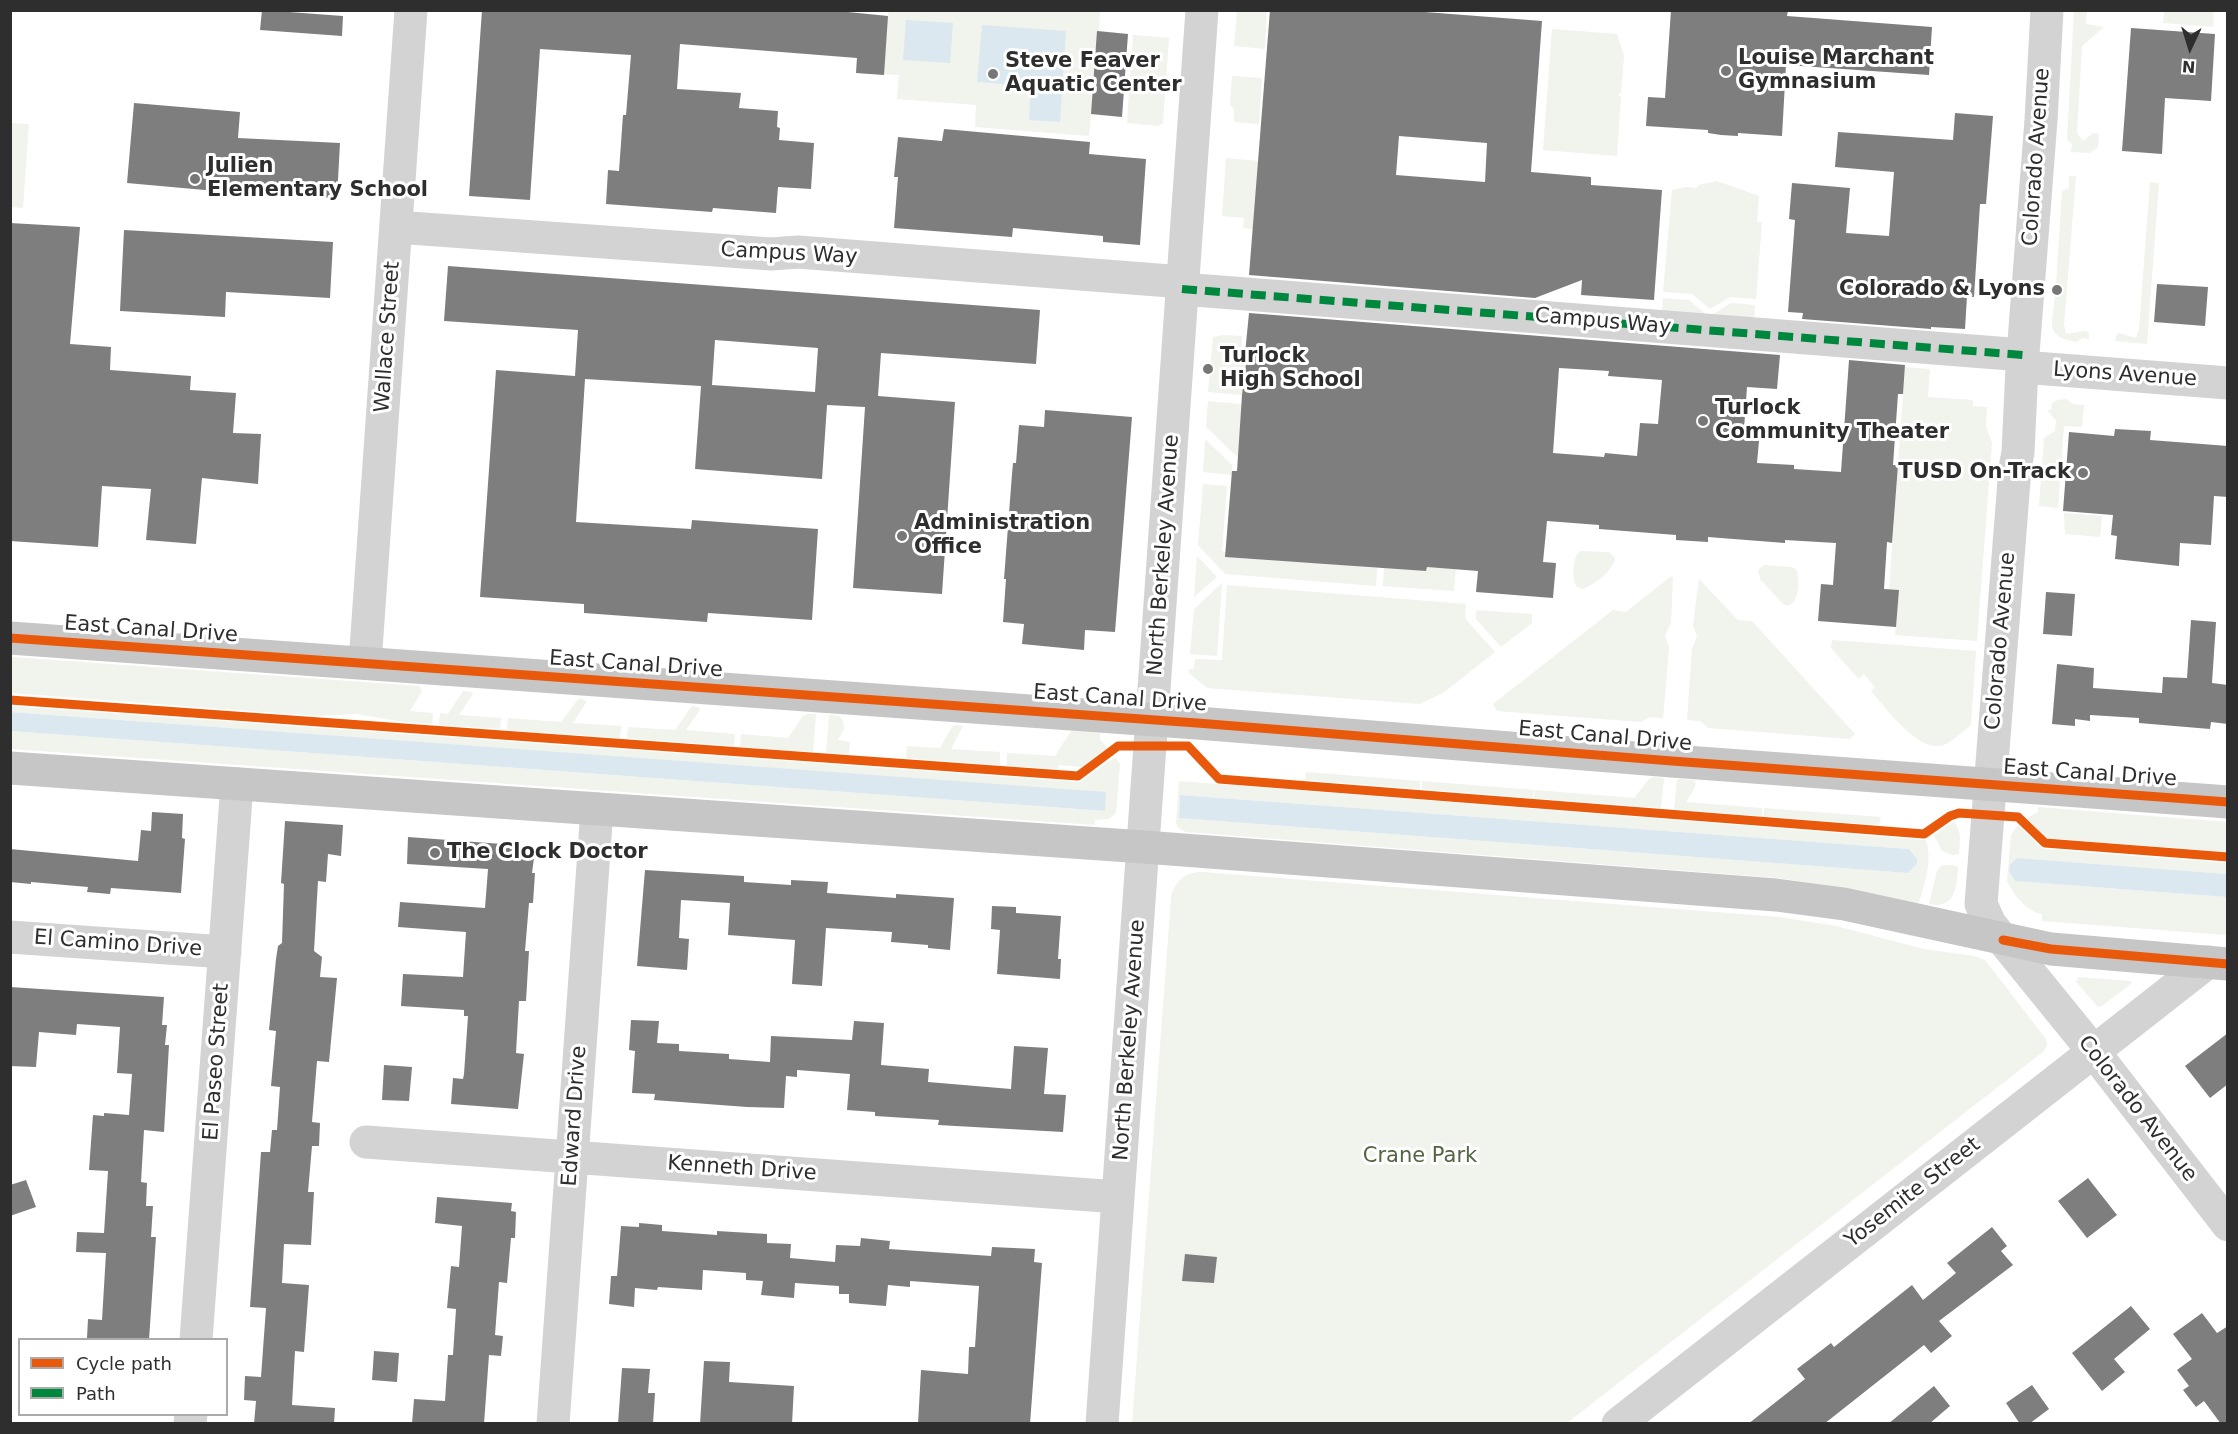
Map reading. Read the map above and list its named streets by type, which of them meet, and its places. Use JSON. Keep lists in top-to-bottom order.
{
  "streets": {
    "main road": ["East Canal Drive"],
    "street": [
      "Colorado Avenue",
      "Campus Way",
      "Wallace Street",
      "Lyons Avenue",
      "North Berkeley Avenue",
      "El Camino Drive",
      "El Paseo Street",
      "Edward Drive",
      "Kenneth Drive",
      "Yosemite Street"
    ]
  },
  "crossings": [
    ["Colorado Avenue", "Campus Way"],
    ["Colorado Avenue", "Lyons Avenue"],
    ["Colorado Avenue", "East Canal Drive"],
    ["Colorado Avenue", "Yosemite Street"],
    ["Campus Way", "Wallace Street"],
    ["Campus Way", "Lyons Avenue"],
    ["Campus Way", "North Berkeley Avenue"],
    ["Wallace Street", "East Canal Drive"],
    ["North Berkeley Avenue", "East Canal Drive"],
    ["North Berkeley Avenue", "Kenneth Drive"],
    ["El Camino Drive", "El Paseo Street"],
    ["Edward Drive", "Kenneth Drive"]
  ],
  "parks": ["Crane Park"],
  "places": [
    "Louise Marchant Gymnasium",
    "Steve Feaver Aquatic Center",
    "Julien Elementary School",
    "Colorado & Lyons",
    "Turlock High School",
    "Turlock Community Theater",
    "TUSD On-Track",
    "Administration Office",
    "The Clock Doctor"
  ],
  "legend": ["Cycle path", "Path"],
  "north": "bottom"
}
